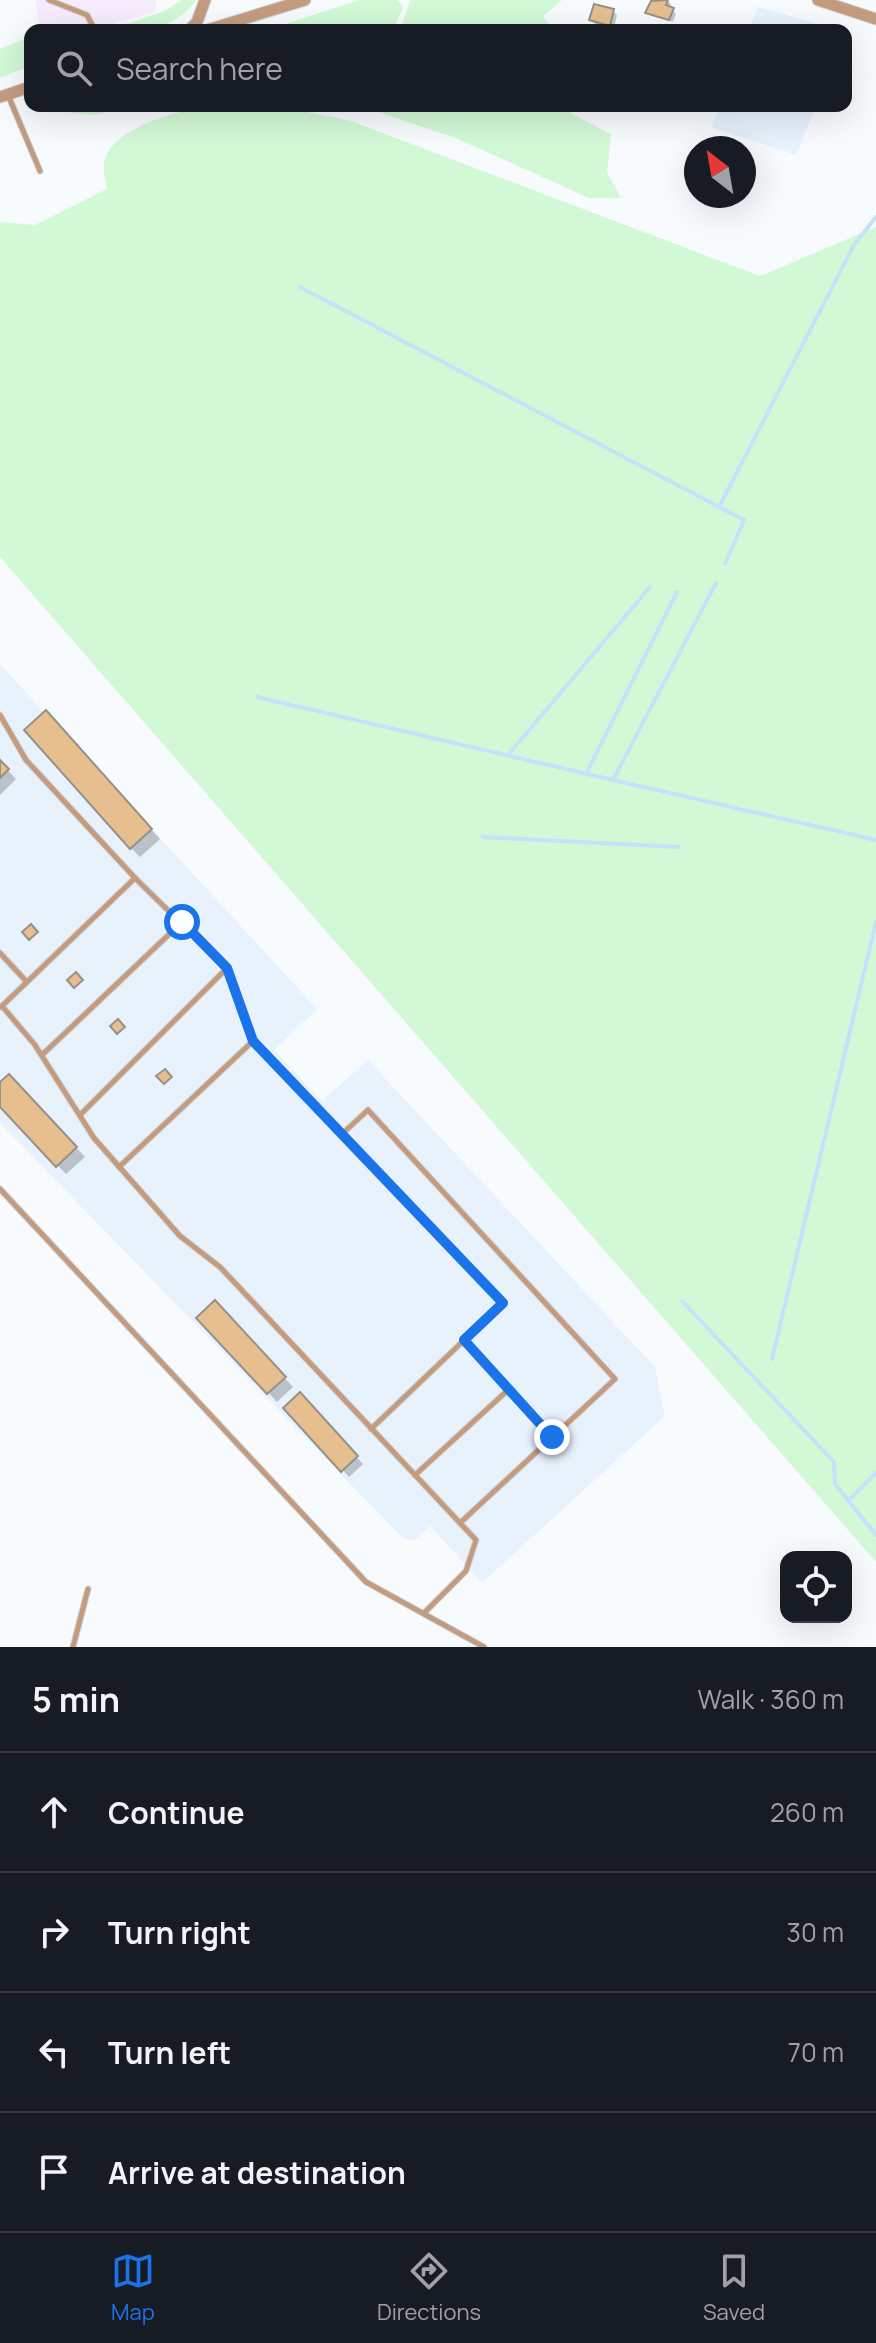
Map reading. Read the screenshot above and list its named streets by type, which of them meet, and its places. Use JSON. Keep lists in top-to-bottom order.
{
  "north": "top left",
  "page": {
    "search": "Search here",
    "heading": ["5 min", "Walk · 360 m"],
    "list": [
      ["Continue", "260 m"],
      ["Turn right", "30 m"],
      ["Turn left", "70 m"],
      "Arrive at destination"
    ],
    "nav": ["Map", "Directions", "Saved"]
  }
}
